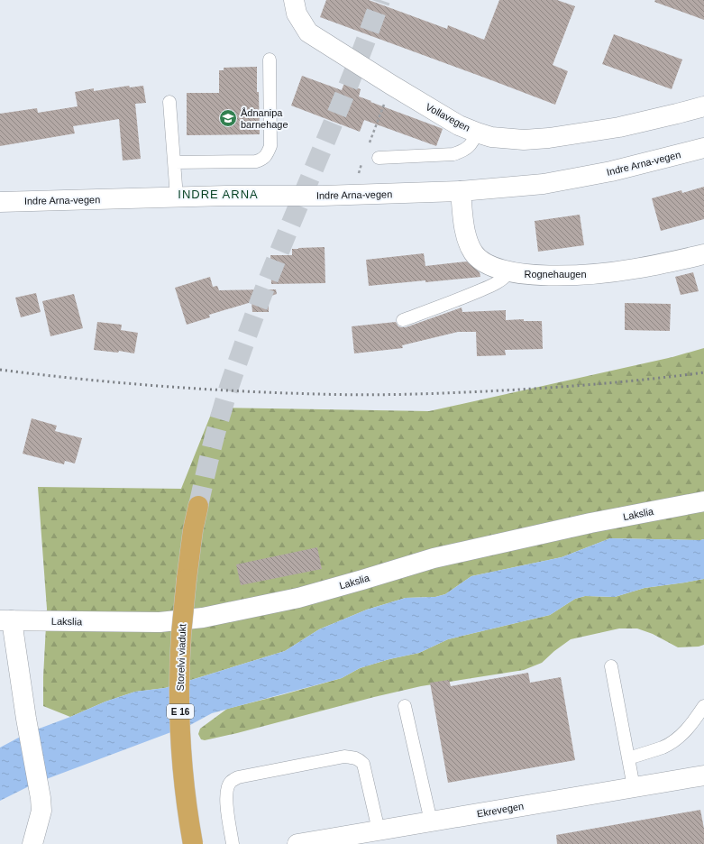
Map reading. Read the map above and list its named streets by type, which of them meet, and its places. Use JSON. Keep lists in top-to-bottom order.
{
  "streets": {
    "highway": ["Storelvi viadukt", "E 16"],
    "street": [
      "Vollavegen",
      "Indre Arna-vegen",
      "Rognehaugen",
      "Lakslia",
      "Ekrevegen"
    ]
  },
  "crossings": [
    ["Indre Arna-vegen", "Rognehaugen"]
  ],
  "districts": ["INDRE ARNA"],
  "places": {
    "school or university": ["Ådnanipa barnehage"]
  }
}
